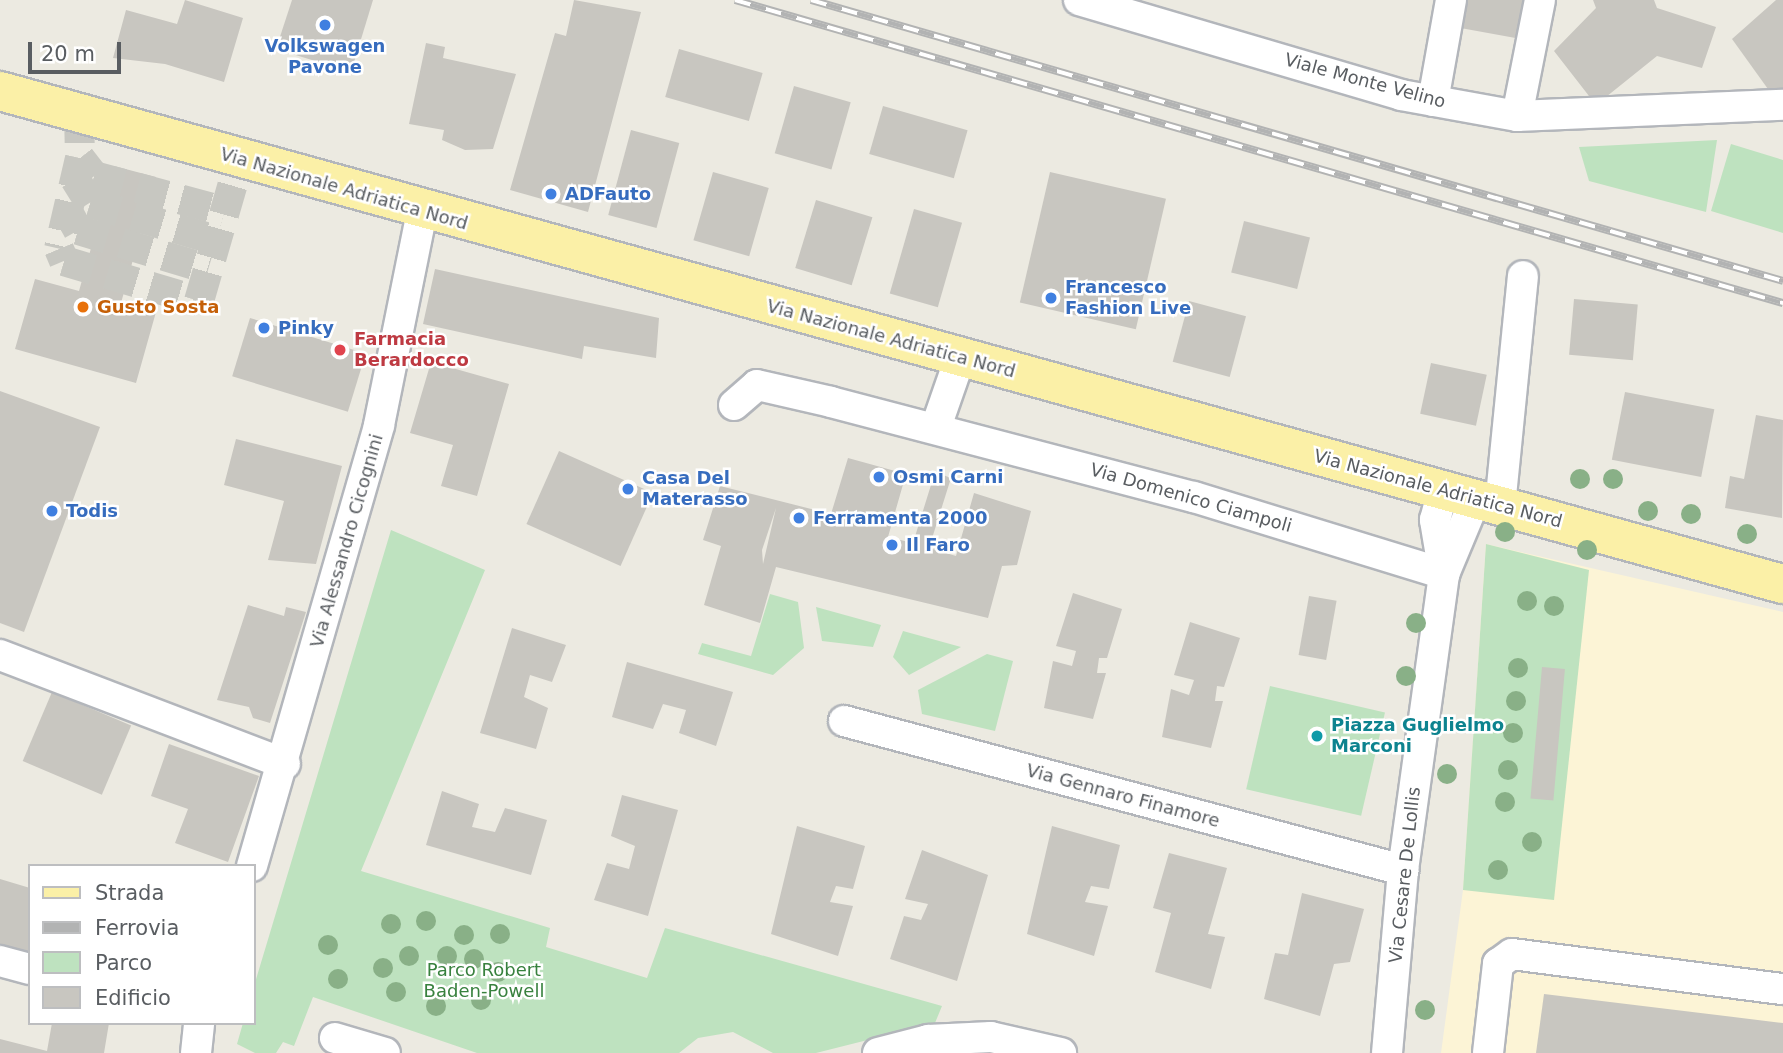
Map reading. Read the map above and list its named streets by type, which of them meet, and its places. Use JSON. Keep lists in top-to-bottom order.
{
  "streets": {
    "main road": ["Via Nazionale Adriatica Nord"],
    "street": [
      "Viale Monte Velino",
      "Via Domenico Ciampoli",
      "Via Alessandro Cicognini",
      "Via Gennaro Finamore",
      "Via Cesare De Lollis"
    ]
  },
  "crossings": [
    ["Via Nazionale Adriatica Nord", "Via Alessandro Cicognini"],
    ["Via Nazionale Adriatica Nord", "Via Cesare De Lollis"],
    ["Via Domenico Ciampoli", "Via Cesare De Lollis"],
    ["Via Gennaro Finamore", "Via Cesare De Lollis"]
  ],
  "parks": ["Parco Robert Baden-Powell"],
  "places": [
    "Volkswagen Pavone",
    "ADFauto",
    "Francesco Fashion Live",
    "Gusto Sosta",
    "Pinky",
    "Farmacia Berardocco",
    "Osmi Carni",
    "Casa Del Materasso",
    "Todis",
    "Ferramenta 2000",
    "Il Faro",
    "Piazza Guglielmo Marconi"
  ],
  "legend": [
    "Strada",
    "Ferrovia",
    "Parco",
    "Edificio"
  ],
  "scale_bar": "20 m"
}
